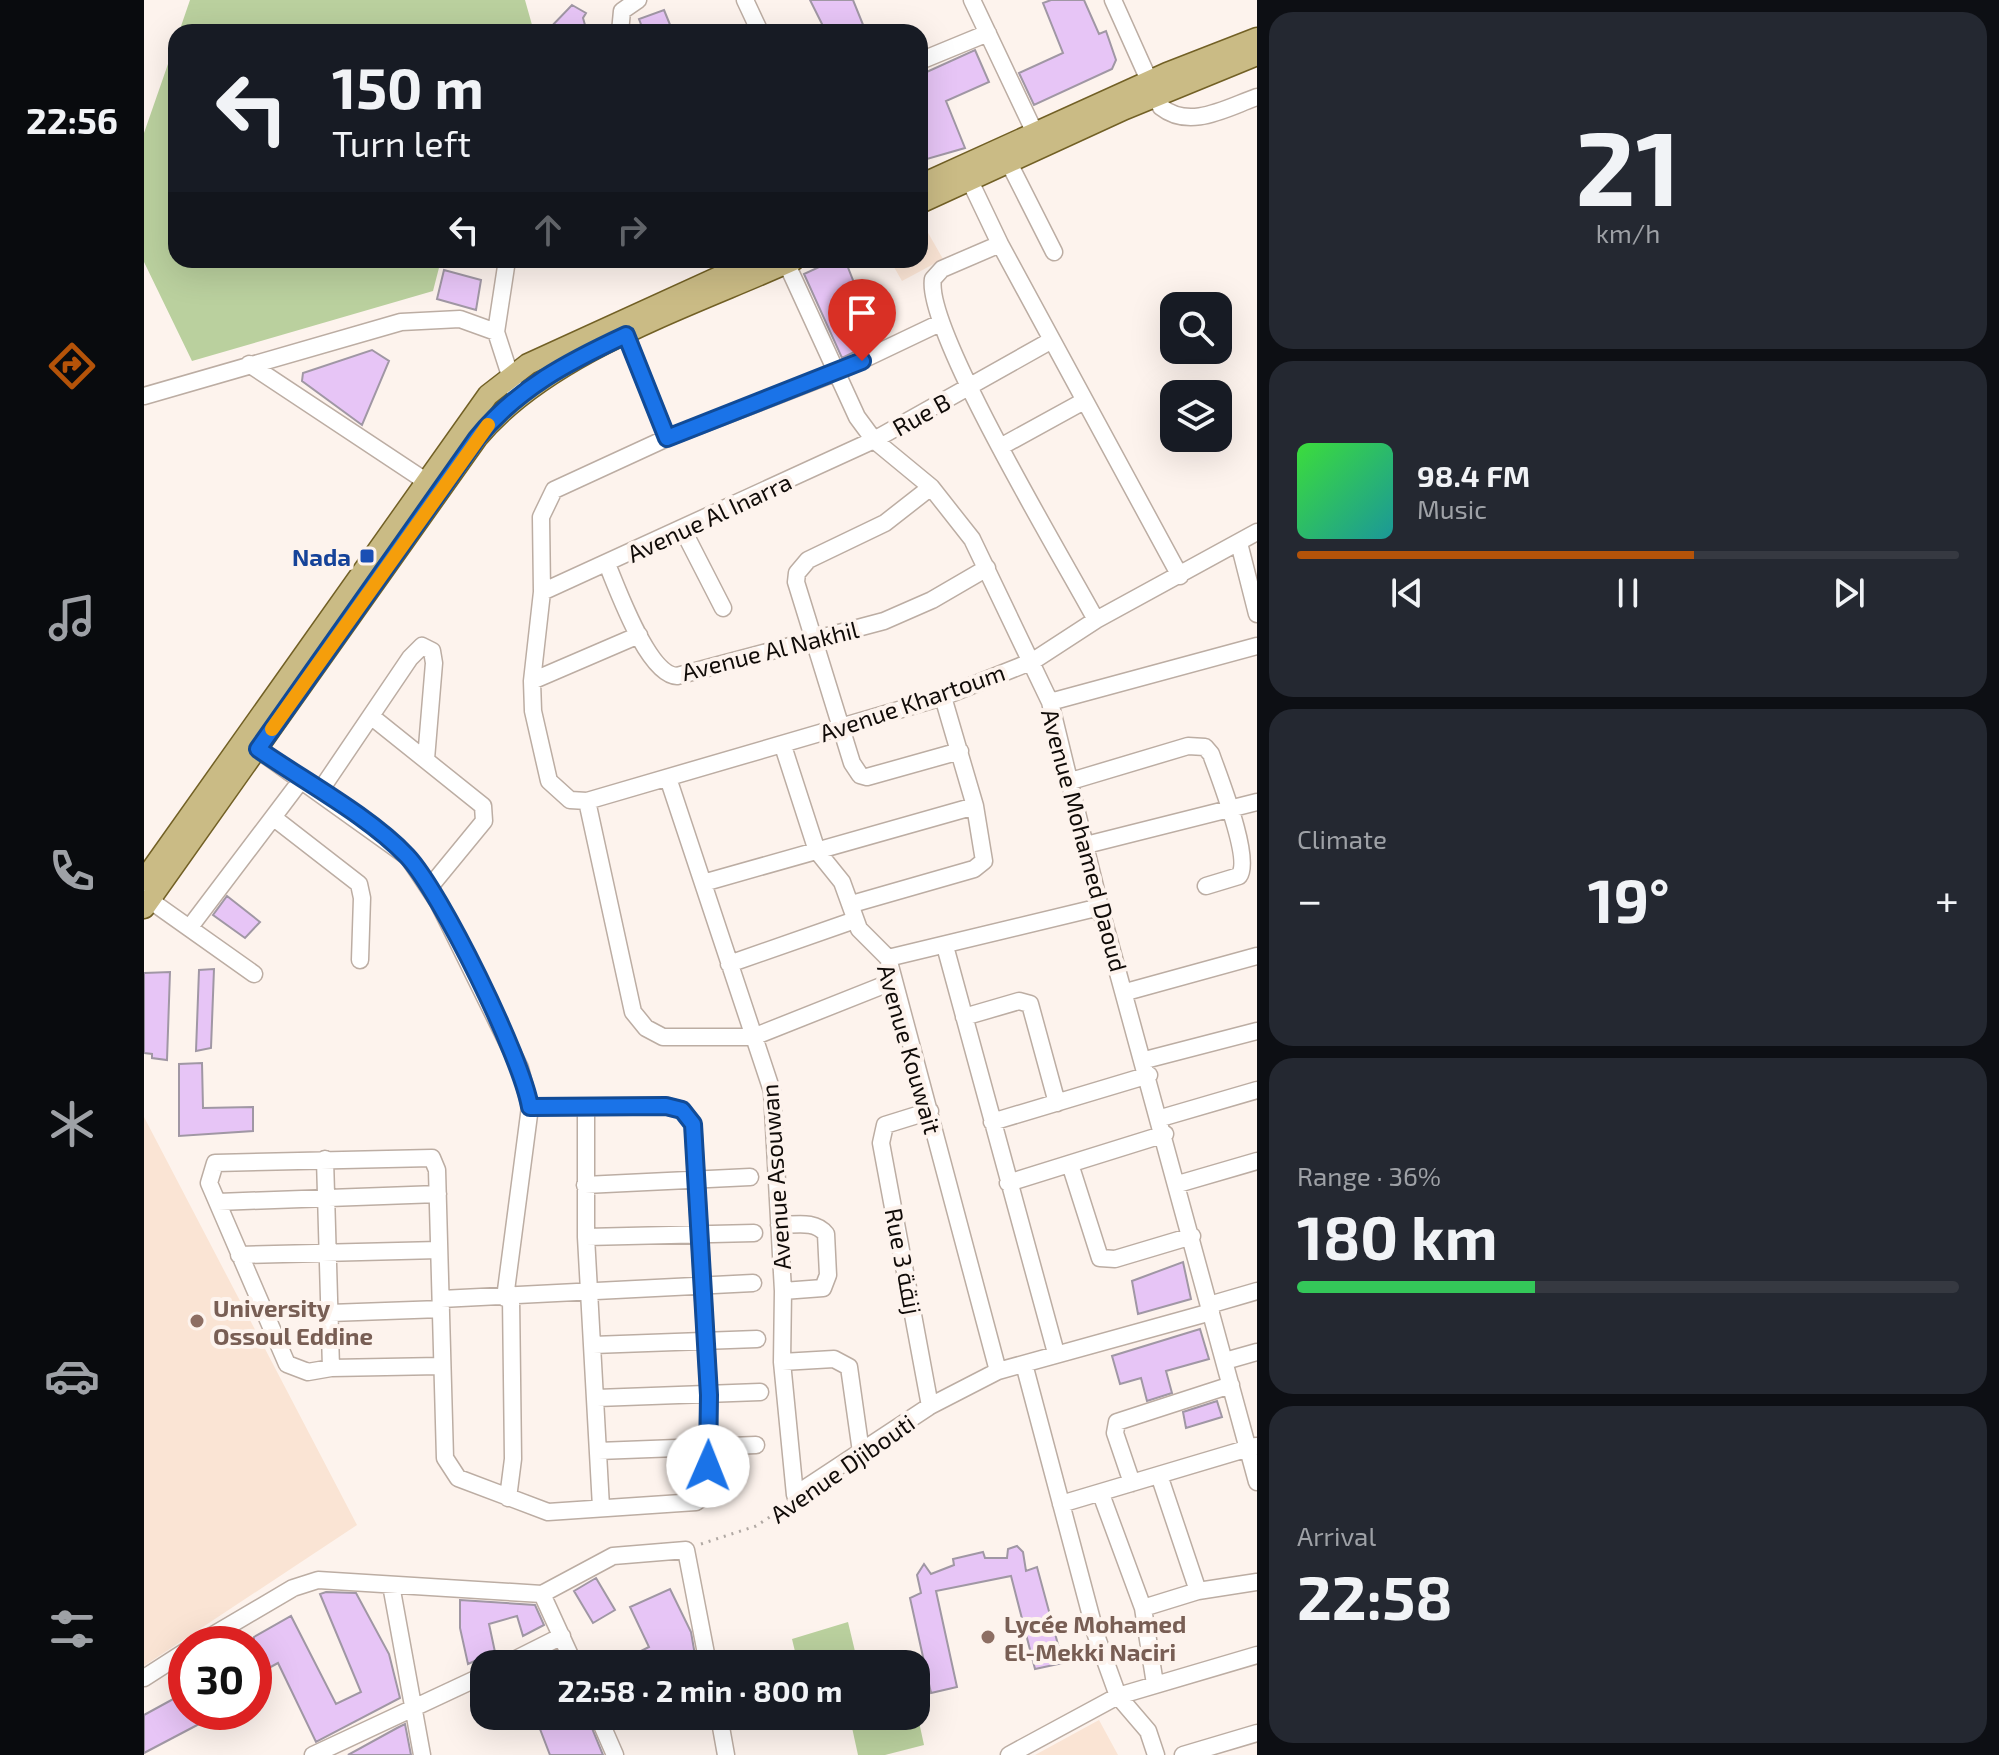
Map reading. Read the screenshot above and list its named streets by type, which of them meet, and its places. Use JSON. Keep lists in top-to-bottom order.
{
  "streets": {
    "street": [
      "Rue B",
      "Avenue Al Inarra",
      "Avenue Al Nakhil",
      "Avenue Khartoum",
      "Avenue Mohamed Daoud",
      "Avenue Kouwait",
      "Avenue Asouwan",
      "Rue 3 زنقة",
      "Avenue Djibouti"
    ]
  },
  "crossings": [
    ["Rue B", "Avenue Al Inarra"],
    ["Rue B", "Avenue Mohamed Daoud"],
    ["Avenue Al Inarra", "Avenue Al Nakhil"],
    ["Avenue Al Inarra", "Avenue Mohamed Daoud"],
    ["Avenue Al Nakhil", "Avenue Mohamed Daoud"],
    ["Avenue Khartoum", "Avenue Mohamed Daoud"],
    ["Avenue Khartoum", "Avenue Kouwait"],
    ["Avenue Khartoum", "Avenue Asouwan"],
    ["Avenue Mohamed Daoud", "Avenue Djibouti"],
    ["Avenue Kouwait", "Rue 3 زنقة"],
    ["Avenue Kouwait", "Avenue Djibouti"],
    ["Avenue Asouwan", "Avenue Djibouti"],
    ["Rue 3 زنقة", "Avenue Djibouti"]
  ],
  "places": {
    "transit": ["Nada"],
    "other": ["University Ossoul Eddine", "Lycée Mohamed El-Mekki Naciri"]
  },
  "page": {
    "tabs": "22:56",
    "tile": [
      ["21", "km/h"],
      "Climate",
      ["Range · 36%", "180 km"],
      ["Arrival", "22:58"]
    ],
    "turn": ["150 m", "Turn left"],
    "song": ["98.4 FM", "Music"],
    "heat": ["−", "19°", "+"],
    "limit": "30",
    "trip": "22:58 · 2 min · 800 m"
  }
}
